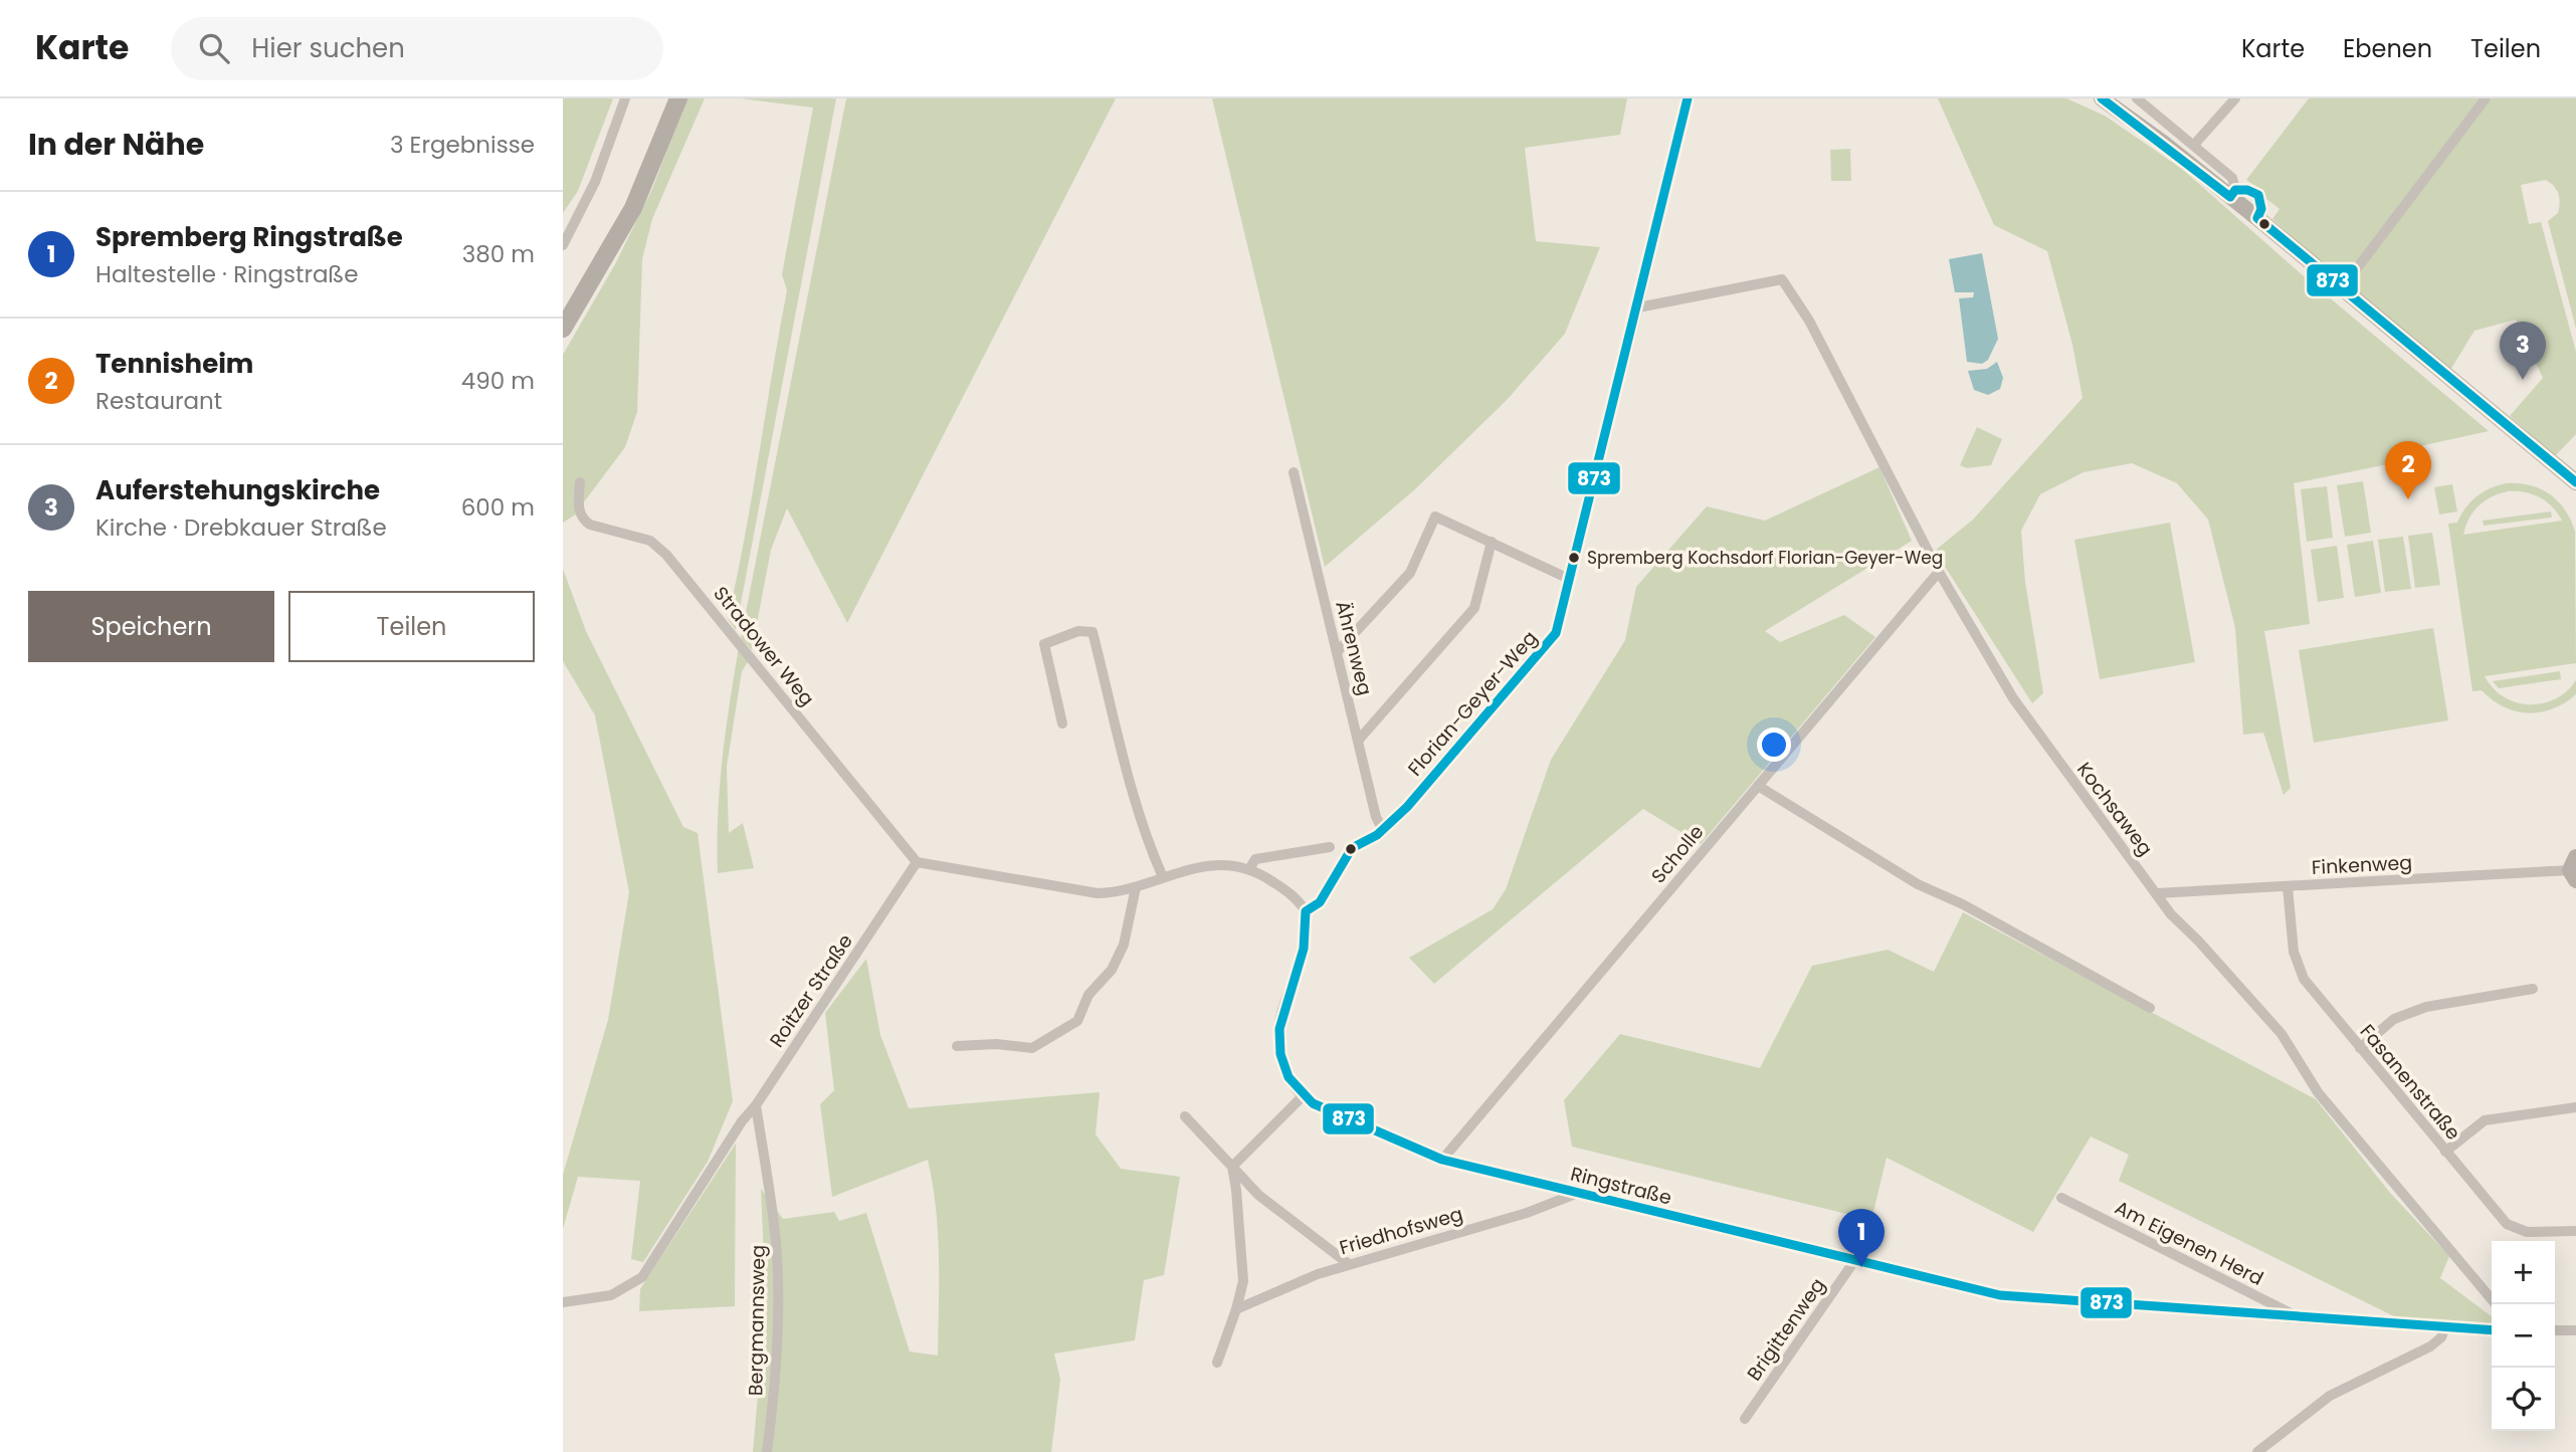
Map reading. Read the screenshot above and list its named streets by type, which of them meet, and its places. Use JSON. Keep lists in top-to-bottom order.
{
  "streets": {
    "street": [
      "Stradower Weg",
      "Ährenweg",
      "Florian-Geyer-Weg",
      "Kochsaweg",
      "Scholle",
      "Finkenweg",
      "Roitzer Straße",
      "Fasanenstraße",
      "Ringstraße",
      "Friedhofsweg",
      "Am Eigenen Herd",
      "Bergmannsweg",
      "Brigittenweg"
    ]
  },
  "crossings": [
    ["Stradower Weg", "Roitzer Straße"],
    ["Ährenweg", "Florian-Geyer-Weg"],
    ["Florian-Geyer-Weg", "Kochsaweg"],
    ["Kochsaweg", "Scholle"],
    ["Kochsaweg", "Finkenweg"],
    ["Scholle", "Ringstraße"],
    ["Finkenweg", "Fasanenstraße"],
    ["Roitzer Straße", "Bergmannsweg"],
    ["Ringstraße", "Friedhofsweg"],
    ["Ringstraße", "Am Eigenen Herd"],
    ["Ringstraße", "Brigittenweg"]
  ],
  "places": ["Spremberg Kochsdorf Florian-Geyer-Weg"],
  "lines": ["transit line 873"],
  "page": {
    "header": "Karte",
    "search": "Hier suchen",
    "nav": ["Karte", "Ebenen", "Teilen"],
    "heading": ["In der Nähe", "3 Ergebnisse"],
    "list": [
      {
        "mark": "1",
        "name": "Spremberg Ringstraße",
        "note": "Haltestelle · Ringstraße",
        "value": "380 m"
      },
      {
        "mark": "2",
        "name": "Tennisheim",
        "note": "Restaurant",
        "value": "490 m"
      },
      {
        "mark": "3",
        "name": "Auferstehungskirche",
        "note": "Kirche · Drebkauer Straße",
        "value": "600 m"
      }
    ],
    "pins": ["3", "2", "1"],
    "buttons": ["Speichern", "Teilen"],
    "map_buttons": ["+", "−"]
  }
}
